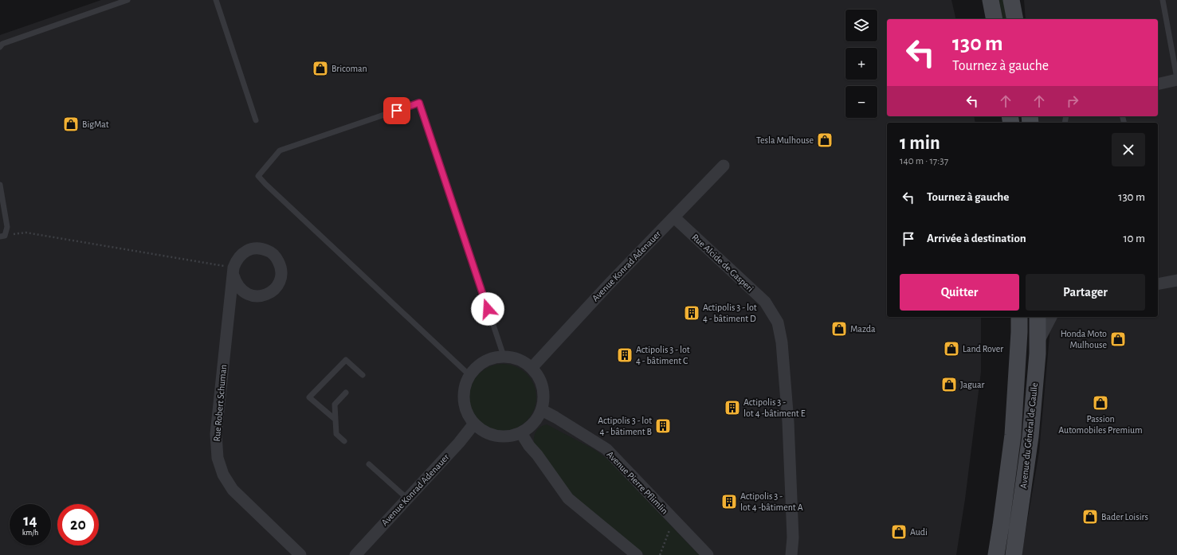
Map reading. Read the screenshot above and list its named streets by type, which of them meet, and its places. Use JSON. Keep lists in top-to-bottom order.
{
  "streets": {
    "main road": ["Avenue du Général de Gaulle"],
    "street": [
      "Rue Alcide de Gasperi",
      "Avenue Konrad Adenauer",
      "Rue Robert Schuman",
      "Avenue Pierre Pflimlin"
    ]
  },
  "crossings": [
    ["Rue Alcide de Gasperi", "Avenue Konrad Adenauer"],
    ["Avenue Konrad Adenauer", "Avenue Pierre Pflimlin"]
  ],
  "places": {
    "shop": [
      "Bricoman",
      "BigMat",
      "Tesla Mulhouse",
      "Mazda",
      "Honda Moto Mulhouse",
      "Land Rover",
      "Jaguar",
      "Passion Automobiles Premium",
      "Bader Loisirs",
      "Audi"
    ],
    "building": [
      "Actipolis 3 - lot 4 - bâtiment D",
      "Actipolis 3 - lot 4 - bâtiment C",
      "Actipolis 3 - lot 4 -bâtiment E",
      "Actipolis 3 - lot 4 - bâtiment B",
      "Actipolis 3 - lot 4 -bâtiment A"
    ]
  },
  "page": {
    "map_buttons": ["+", "−"],
    "turn": ["130 m", "Tournez à gauche"],
    "heading": ["1 min", "140 m · 17:37"],
    "list": [
      {
        "name": "Tournez à gauche",
        "value": "130 m"
      },
      {
        "name": "Arrivée à destination",
        "value": "10 m"
      }
    ],
    "buttons": ["Quitter", "Partager"],
    "speed": "14 km/h",
    "limit": "20"
  }
}
